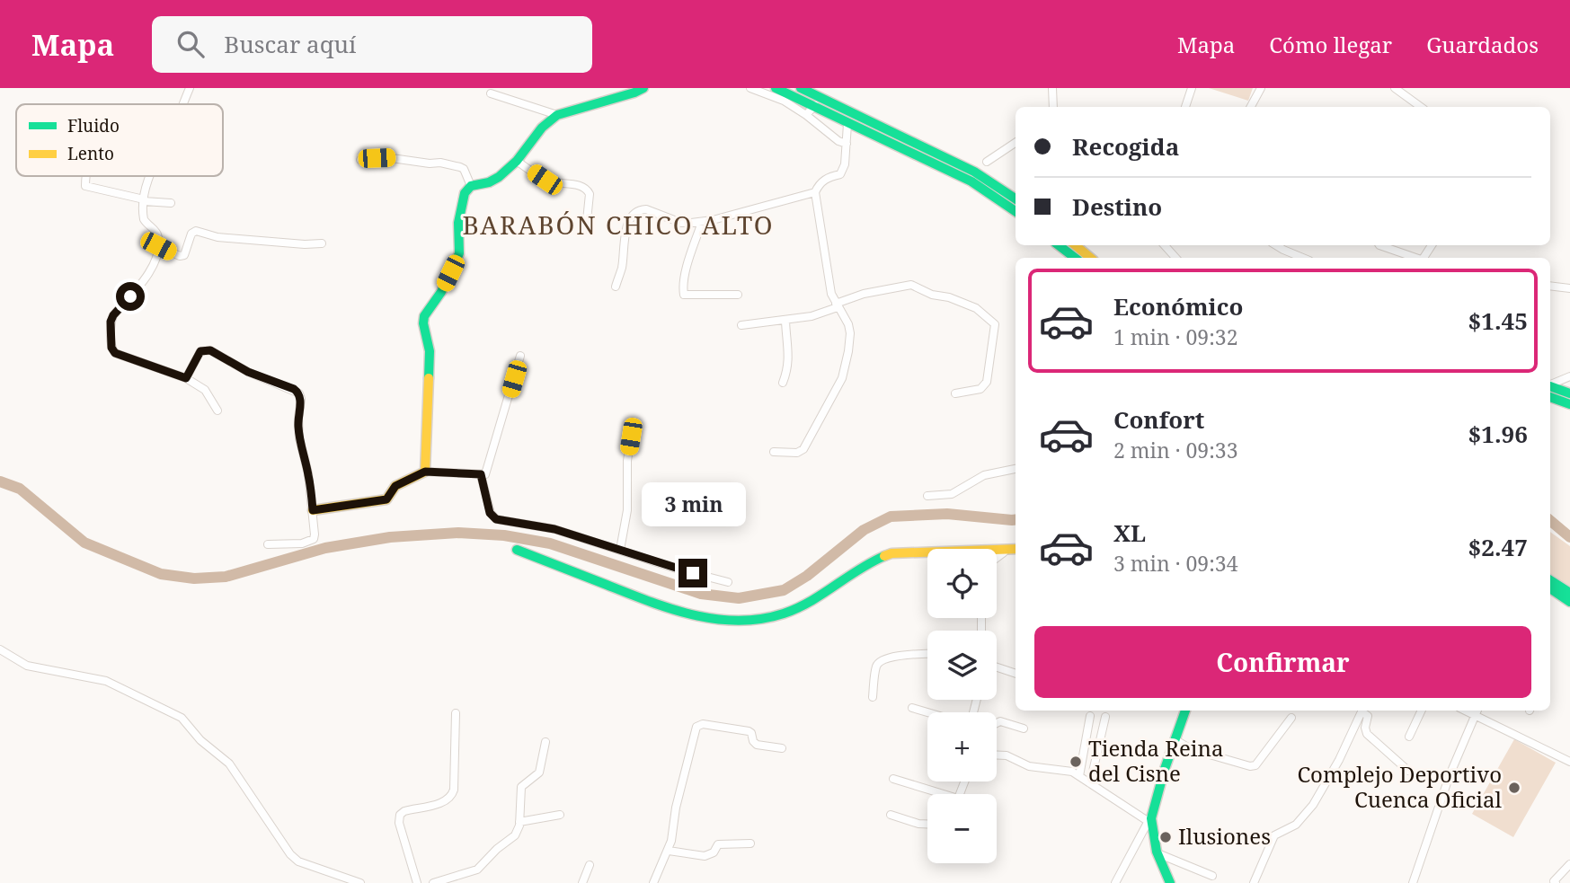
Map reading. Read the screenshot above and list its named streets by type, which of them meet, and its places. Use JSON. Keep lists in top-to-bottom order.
{
  "districts": ["BARABÓN CHICO ALTO"],
  "places": ["Tienda Reina del Cisne", "Complejo Deportivo Cuenca Oficial", "Ilusiones"],
  "legend": ["Fluido", "Lento"],
  "page": {
    "header": "Mapa",
    "search": "Buscar aquí",
    "nav": ["Mapa", "Cómo llegar", "Guardados"],
    "banner": ["Recogida", "Destino"],
    "list": [
      {
        "name": "Económico",
        "note": "1 min · 09:32",
        "value": "$1.45"
      },
      {
        "name": "Confort",
        "note": "2 min · 09:33",
        "value": "$1.96"
      },
      {
        "name": "XL",
        "note": "3 min · 09:34",
        "value": "$2.47"
      }
    ],
    "bubble": "3 min",
    "map_buttons": ["+", "−"],
    "buttons": "Confirmar"
  }
}
